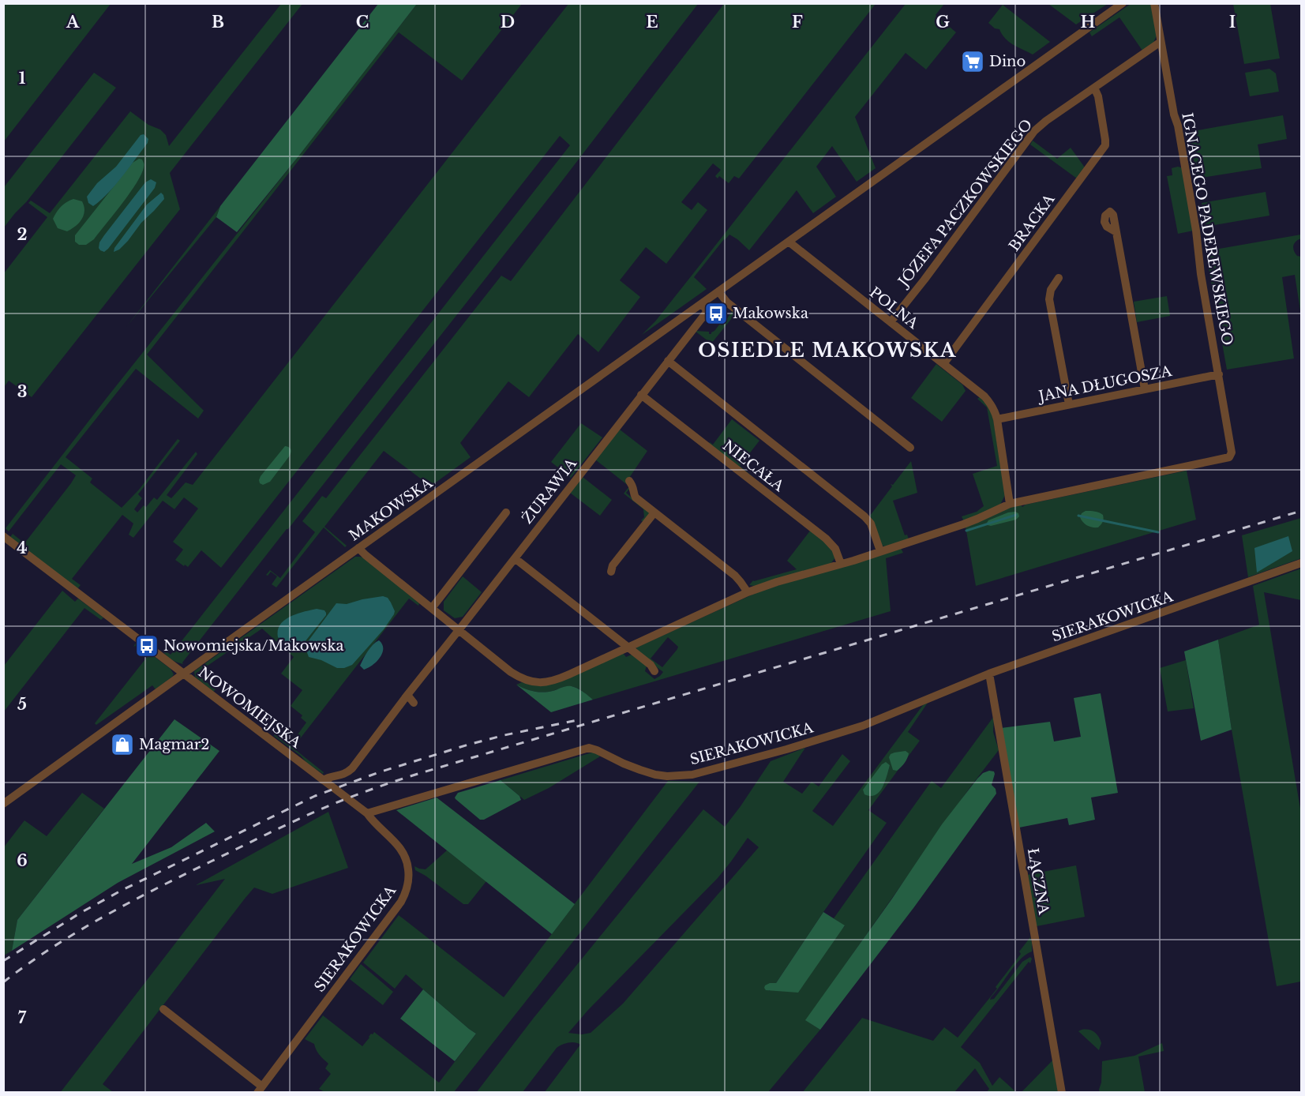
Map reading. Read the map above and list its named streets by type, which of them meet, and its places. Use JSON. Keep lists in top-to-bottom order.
{
  "streets": {
    "street": [
      "JÓZEFA PACZKOWSKIEGO",
      "BRACKA",
      "IGNACEGO PADEREWSKIEGO",
      "POLNA",
      "JANA DŁUGOSZA",
      "NIECAŁA",
      "ŻURAWIA",
      "MAKOWSKA",
      "SIERAKOWICKA",
      "NOWOMIEJSKA",
      "ŁĄCZNA"
    ]
  },
  "crossings": [
    ["JÓZEFA PACZKOWSKIEGO", "BRACKA"],
    ["JÓZEFA PACZKOWSKIEGO", "IGNACEGO PADEREWSKIEGO"],
    ["JÓZEFA PACZKOWSKIEGO", "POLNA"],
    ["BRACKA", "POLNA"],
    ["IGNACEGO PADEREWSKIEGO", "POLNA"],
    ["IGNACEGO PADEREWSKIEGO", "JANA DŁUGOSZA"],
    ["POLNA", "JANA DŁUGOSZA"],
    ["POLNA", "MAKOWSKA"],
    ["NIECAŁA", "ŻURAWIA"],
    ["ŻURAWIA", "MAKOWSKA"],
    ["ŻURAWIA", "NOWOMIEJSKA"],
    ["MAKOWSKA", "NOWOMIEJSKA"],
    ["SIERAKOWICKA", "NOWOMIEJSKA"],
    ["SIERAKOWICKA", "ŁĄCZNA"]
  ],
  "districts": ["OSIEDLE MAKOWSKA"],
  "places": {
    "supermarket": ["Dino"],
    "bus stop": ["Makowska", "Nowomiejska/Makowska"],
    "shop": ["Magmar2"]
  },
  "grid": {
    "columns": [
      "A",
      "B",
      "C",
      "D",
      "E",
      "F",
      "G",
      "H",
      "I"
    ],
    "rows": [
      "1",
      "2",
      "3",
      "4",
      "5",
      "6",
      "7"
    ]
  }
}
